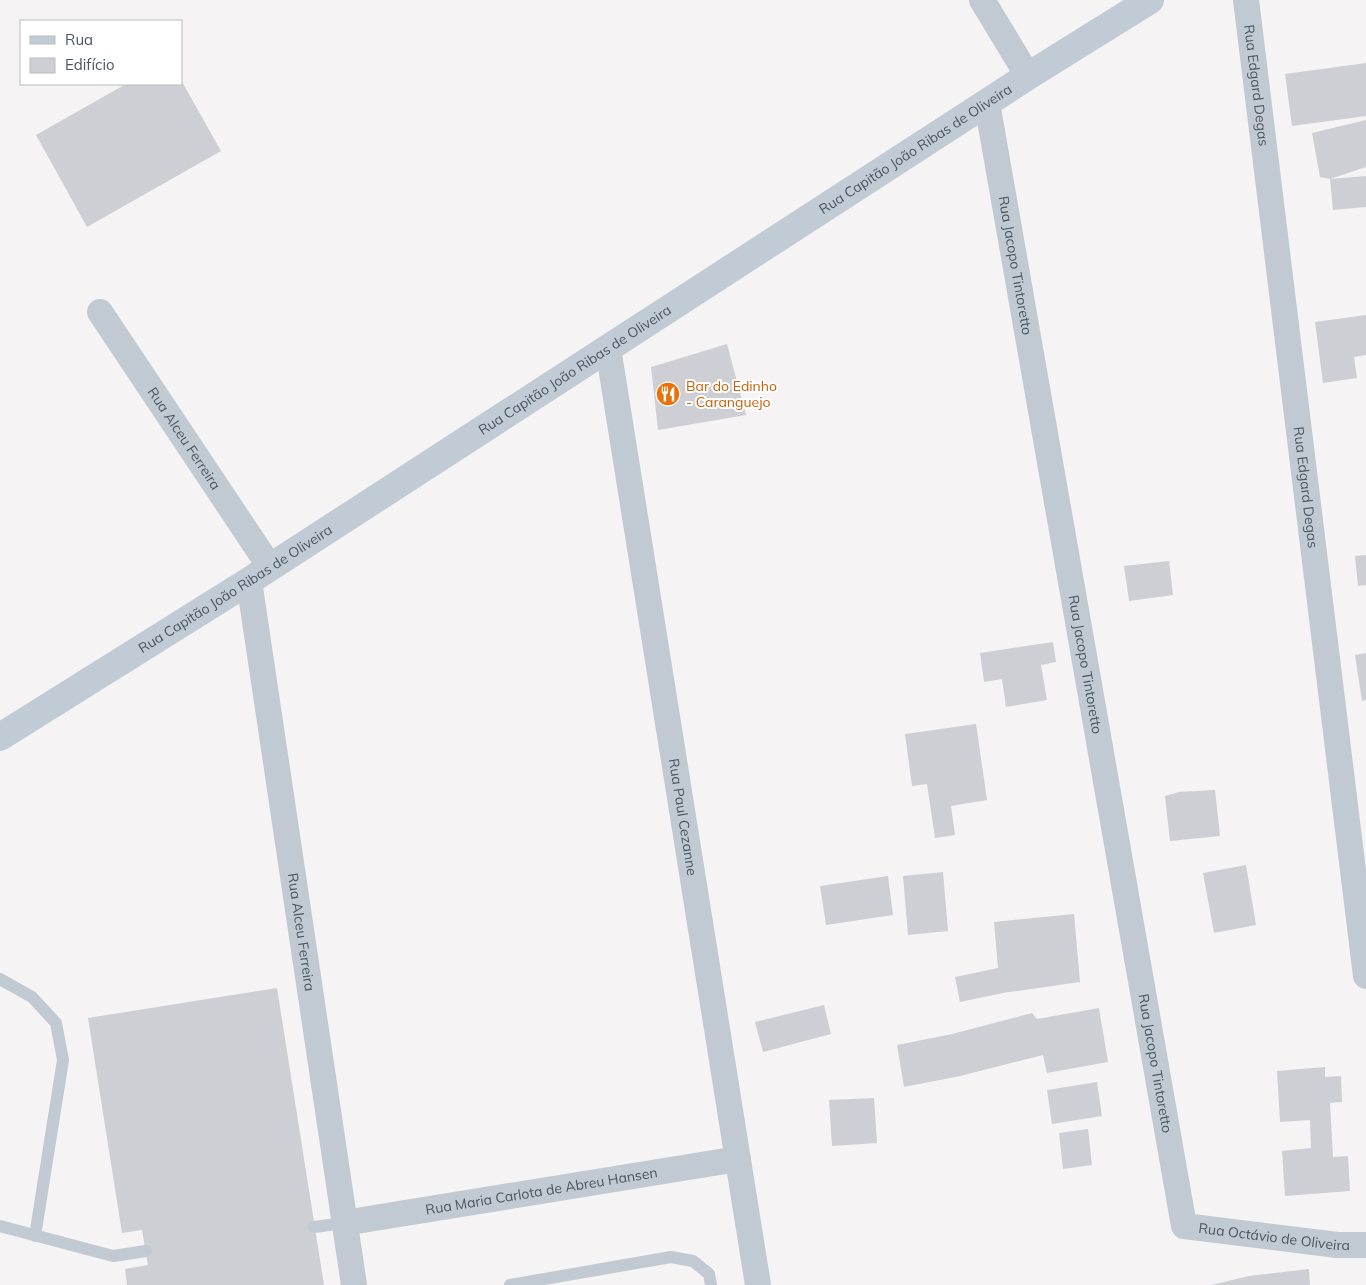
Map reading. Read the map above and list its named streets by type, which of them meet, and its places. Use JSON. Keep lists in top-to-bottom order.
{
  "streets": {
    "street": [
      "Rua Edgard Degas",
      "Rua Capitão João Ribas de Oliveira",
      "Rua Jacopo Tintoretto",
      "Rua Alceu Ferreira",
      "Rua Paul Cezanne",
      "Rua Maria Carlota de Abreu Hansen",
      "Rua Octávio de Oliveira"
    ]
  },
  "crossings": [
    ["Rua Capitão João Ribas de Oliveira", "Rua Jacopo Tintoretto"],
    ["Rua Capitão João Ribas de Oliveira", "Rua Alceu Ferreira"],
    ["Rua Capitão João Ribas de Oliveira", "Rua Paul Cezanne"],
    ["Rua Jacopo Tintoretto", "Rua Octávio de Oliveira"],
    ["Rua Alceu Ferreira", "Rua Maria Carlota de Abreu Hansen"],
    ["Rua Paul Cezanne", "Rua Maria Carlota de Abreu Hansen"]
  ],
  "places": {
    "restaurant": ["Bar do Edinho - Caranguejo"]
  },
  "legend": ["Rua", "Edifício"]
}
